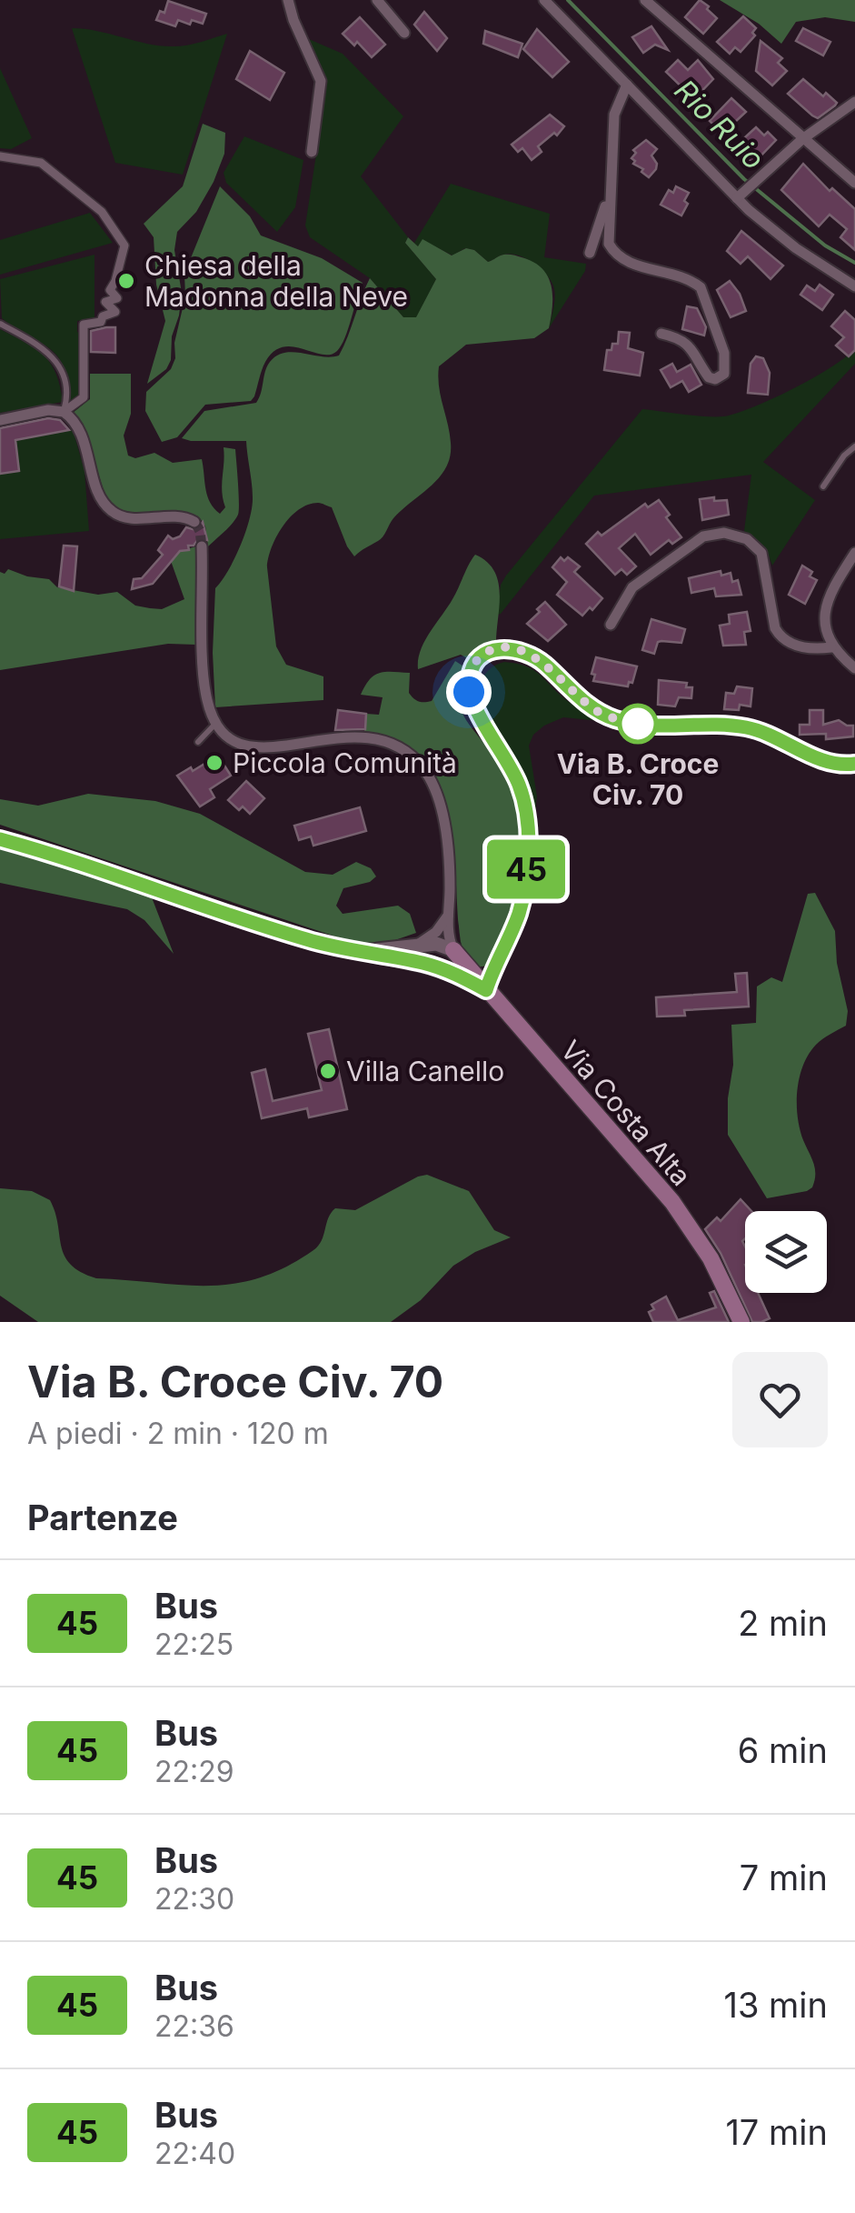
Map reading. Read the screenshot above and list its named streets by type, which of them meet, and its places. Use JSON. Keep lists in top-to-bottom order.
{
  "streets": {
    "main road": ["Via Costa Alta"]
  },
  "water": ["Rio Ruio"],
  "places": [
    "Chiesa della Madonna della Neve",
    "Via B. Croce Civ. 70",
    "Piccola Comunità",
    "Villa Canello"
  ],
  "lines": ["bus line 45"],
  "page": {
    "on_map": "45",
    "heading": [
      ["Via B. Croce Civ. 70", "A piedi · 2 min · 120 m"],
      "Partenze"
    ],
    "list": [
      {
        "mark": "45",
        "name": "Bus",
        "note": "22:25",
        "value": "2 min"
      },
      {
        "mark": "45",
        "name": "Bus",
        "note": "22:29",
        "value": "6 min"
      },
      {
        "mark": "45",
        "name": "Bus",
        "note": "22:30",
        "value": "7 min"
      },
      {
        "mark": "45",
        "name": "Bus",
        "note": "22:36",
        "value": "13 min"
      },
      {
        "mark": "45",
        "name": "Bus",
        "note": "22:40",
        "value": "17 min"
      }
    ]
  }
}
